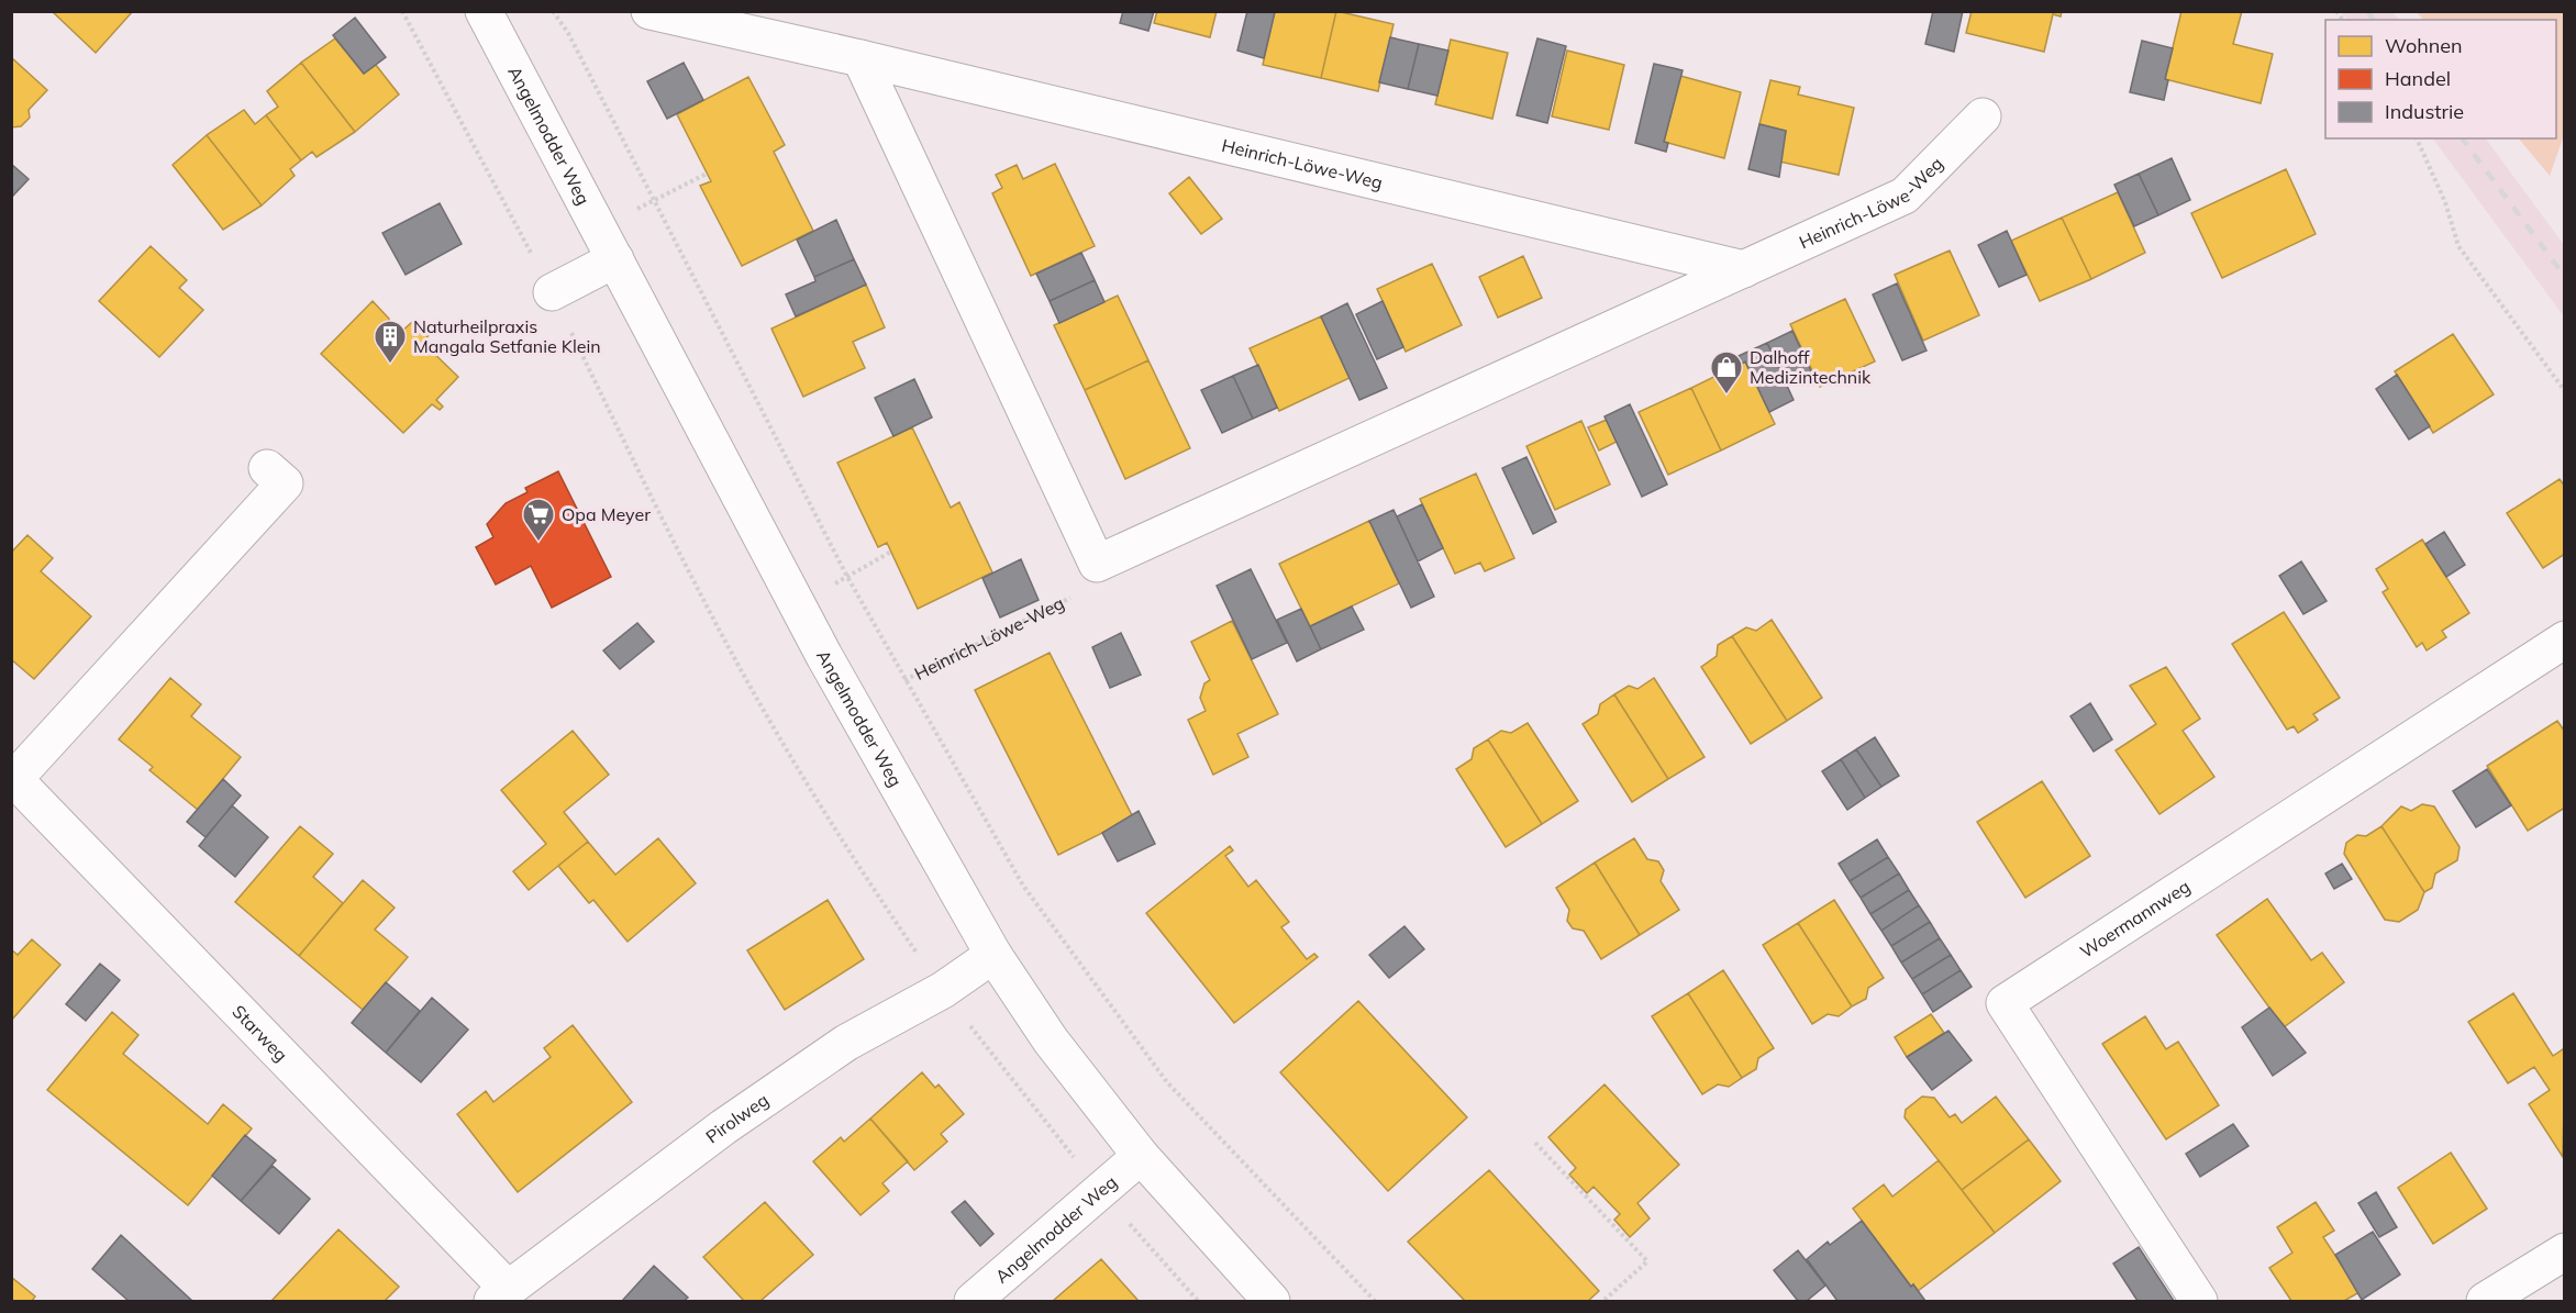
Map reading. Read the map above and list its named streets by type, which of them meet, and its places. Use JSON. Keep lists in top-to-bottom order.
{
  "streets": {
    "street": [
      "Angelmodder Weg",
      "Heinrich-Löwe-Weg",
      "Woermannweg",
      "Starweg",
      "Pirolweg"
    ]
  },
  "crossings": [
    ["Angelmodder Weg", "Pirolweg"],
    ["Starweg", "Pirolweg"]
  ],
  "places": {
    "building": ["Naturheilpraxis Mangala Setfanie Klein"],
    "shop": ["Dalhoff Medizintechnik"],
    "supermarket": ["Opa Meyer"]
  },
  "legend": ["Wohnen", "Handel", "Industrie"]
}
